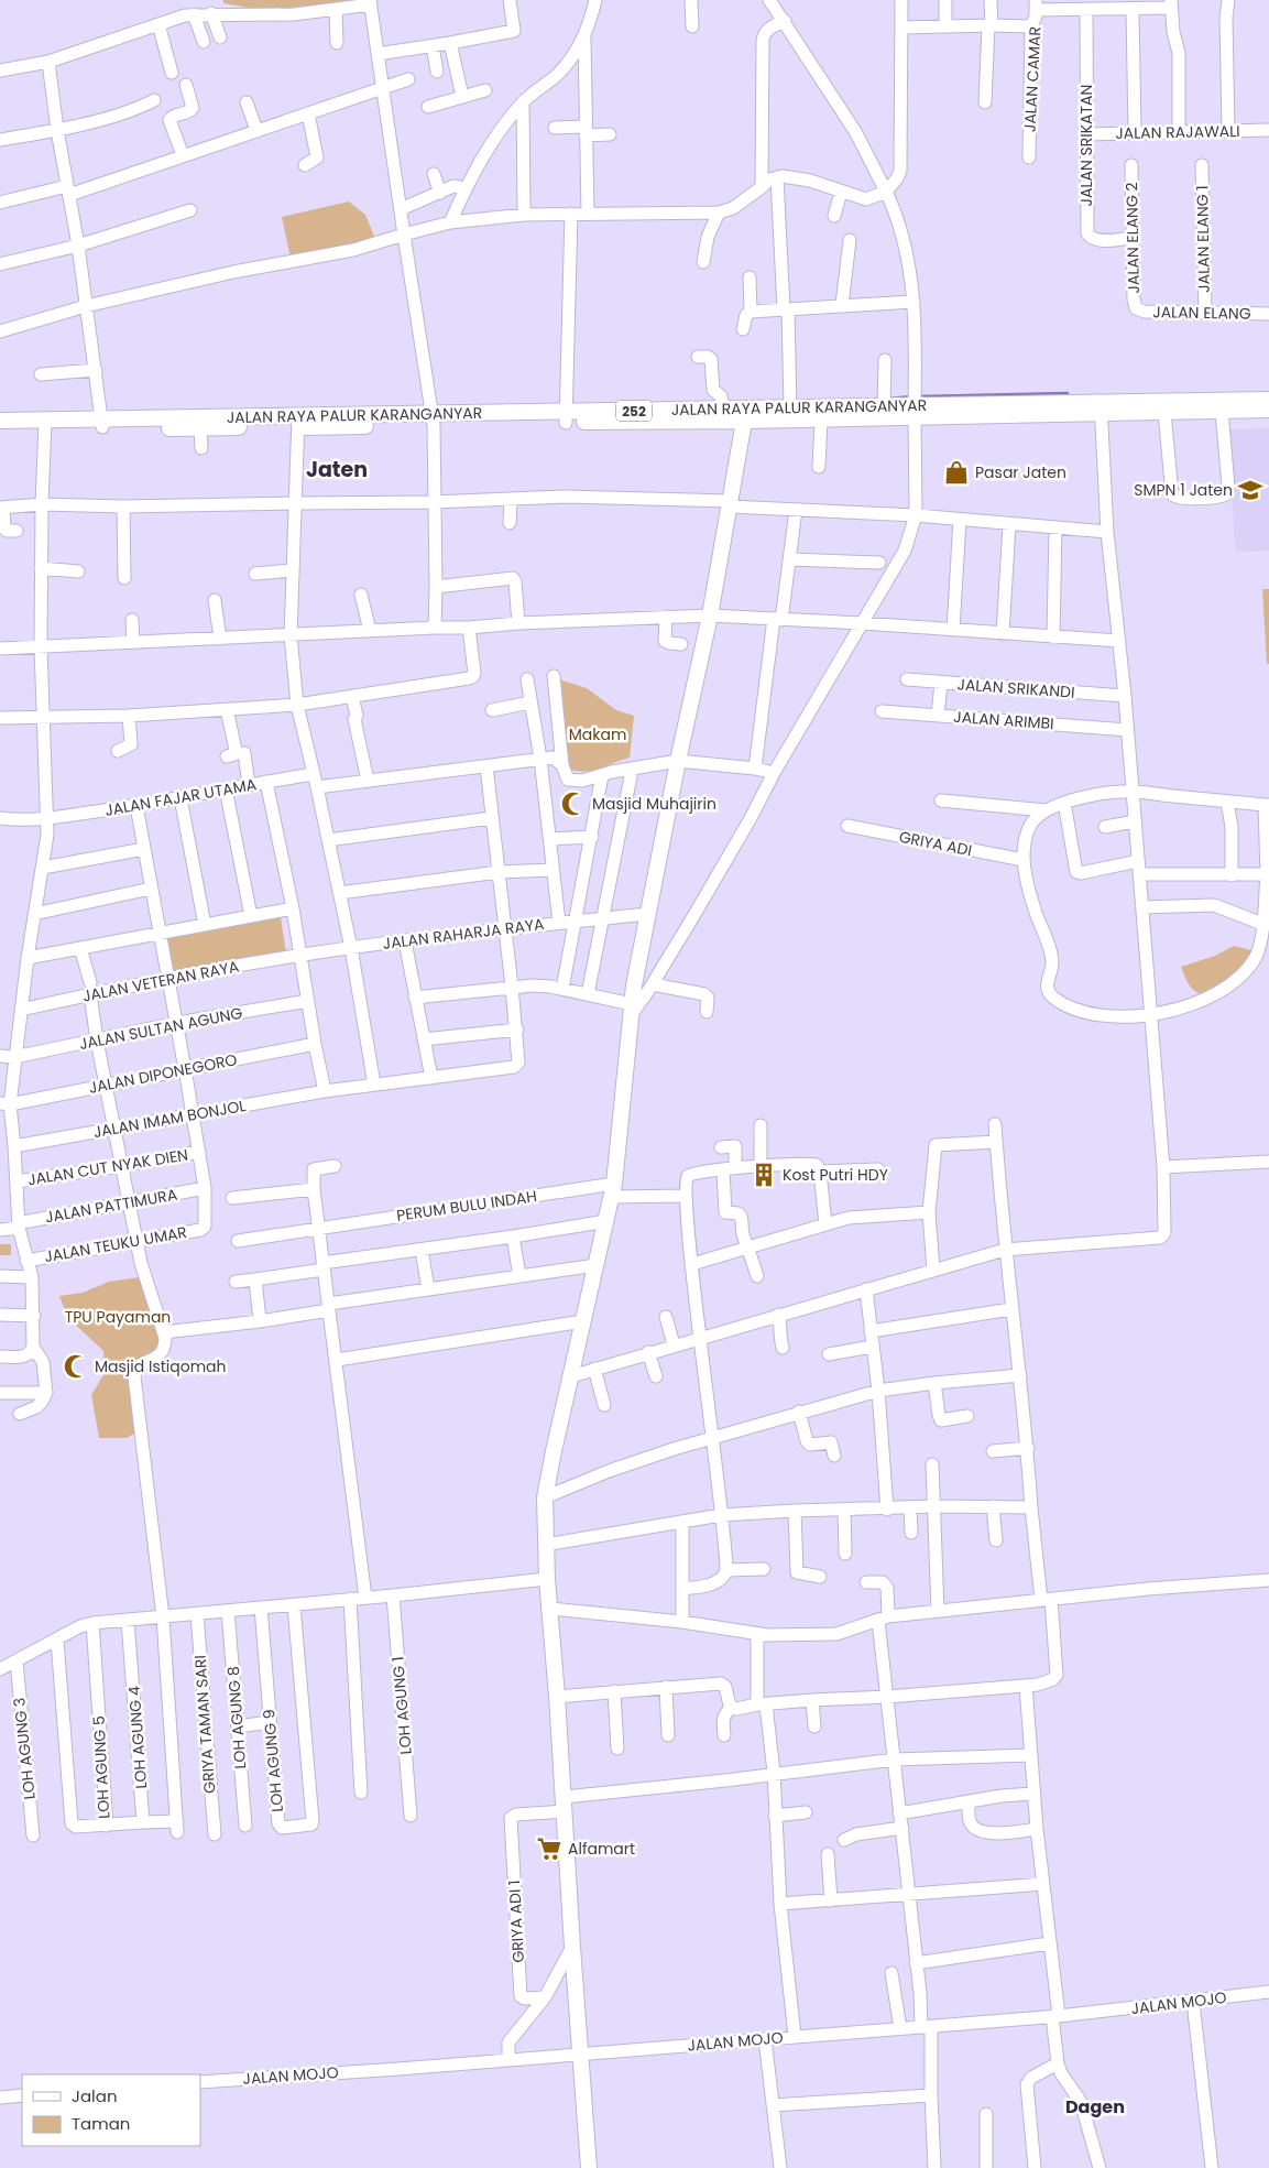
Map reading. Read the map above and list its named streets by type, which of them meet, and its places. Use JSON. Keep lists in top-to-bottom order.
{
  "streets": {
    "main road": ["JALAN RAYA PALUR KARANGANYAR", "252"],
    "street": [
      "JALAN CAMAR",
      "JALAN RAJAWALI",
      "JALAN SRIKATAN",
      "JALAN ELANG 2",
      "JALAN ELANG 1",
      "JALAN ELANG",
      "JALAN SRIKANDI",
      "JALAN ARIMBI",
      "JALAN FAJAR UTAMA",
      "GRIYA ADI",
      "JALAN RAHARJA RAYA",
      "JALAN VETERAN RAYA",
      "JALAN SULTAN AGUNG",
      "JALAN DIPONEGORO",
      "JALAN IMAM BONJOL",
      "JALAN CUT NYAK DIEN",
      "JALAN PATTIMURA",
      "PERUM BULU INDAH",
      "JALAN TEUKU UMAR",
      "LOH AGUNG 1",
      "LOH AGUNG 8",
      "GRIYA TAMAN SARI",
      "LOH AGUNG 4",
      "LOH AGUNG 3",
      "LOH AGUNG 9",
      "LOH AGUNG 5",
      "GRIYA ADI 1",
      "JALAN MOJO"
    ]
  },
  "crossings": [
    ["JALAN RAJAWALI", "JALAN SRIKATAN"],
    ["JALAN SRIKATAN", "JALAN ELANG 2"],
    ["JALAN ELANG 2", "JALAN ELANG"],
    ["JALAN ELANG 1", "JALAN ELANG"],
    ["JALAN RAHARJA RAYA", "JALAN VETERAN RAYA"],
    ["JALAN PATTIMURA", "JALAN TEUKU UMAR"]
  ],
  "districts": ["Jaten", "Dagen"],
  "parks": ["Makam", "TPU Payaman"],
  "places": {
    "shop": ["Pasar Jaten"],
    "school or university": ["SMPN 1 Jaten"],
    "mosque": ["Masjid Muhajirin", "Masjid Istiqomah"],
    "building": ["Kost Putri HDY"],
    "supermarket": ["Alfamart"]
  },
  "legend": ["Jalan", "Taman"]
}
